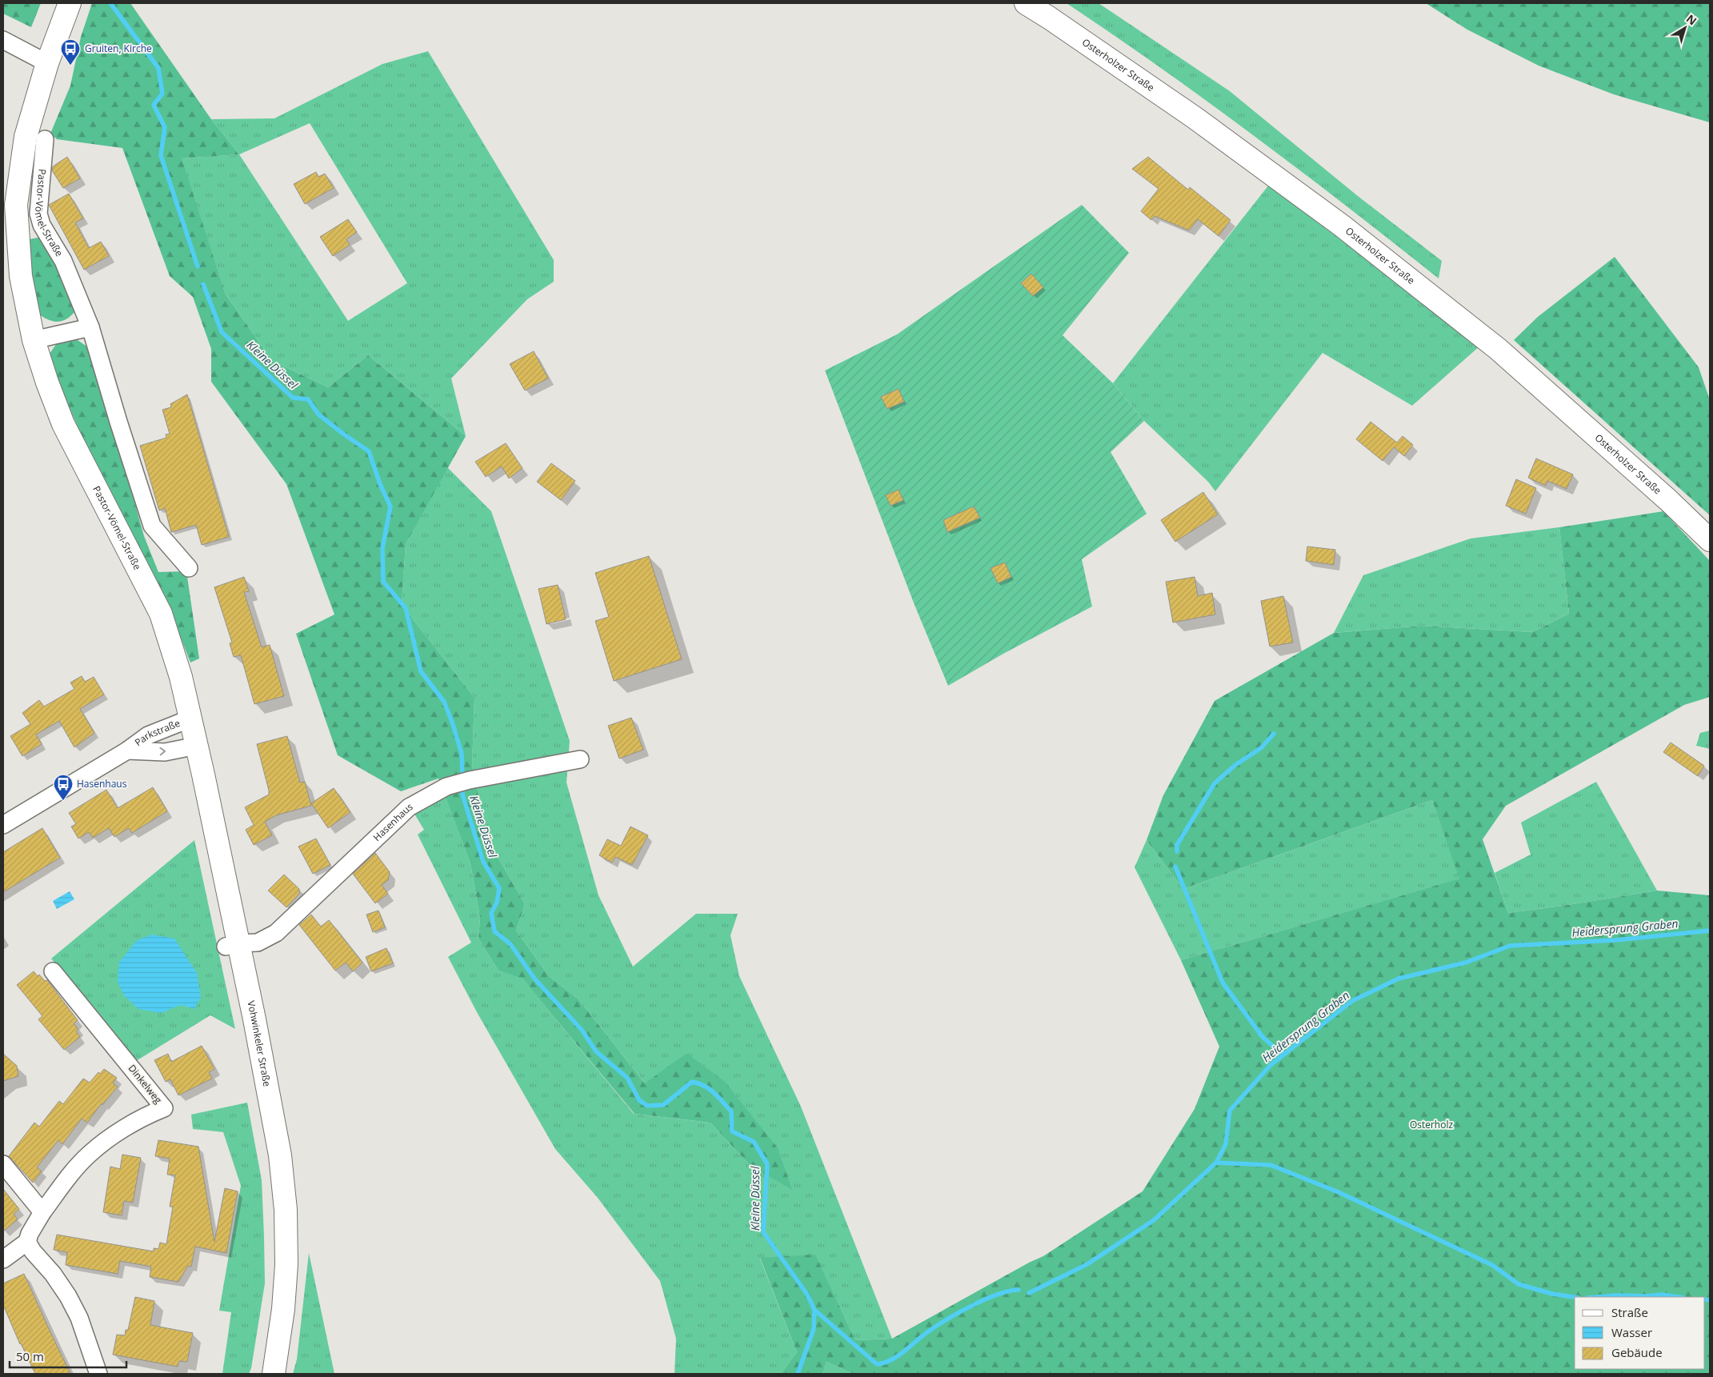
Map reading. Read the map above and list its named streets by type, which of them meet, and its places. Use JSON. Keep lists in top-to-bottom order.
{
  "streets": {
    "main road": ["Osterholzer Straße", "Pastor-Vömel-Straße", "Vohwinkeler Straße"],
    "street": ["Parkstraße", "Hasenhaus", "Dinkelweg"]
  },
  "crossings": [
    ["Pastor-Vömel-Straße", "Parkstraße"],
    ["Pastor-Vömel-Straße", "Vohwinkeler Straße"],
    ["Parkstraße", "Vohwinkeler Straße"],
    ["Hasenhaus", "Vohwinkeler Straße"]
  ],
  "water": ["Kleine Düssel", "Heidersprung Graben"],
  "parks": ["Osterholz"],
  "places": {
    "bus stop": ["Gruiten, Kirche", "Hasenhaus"]
  },
  "legend": ["Straße", "Wasser", "Gebäude"],
  "scale_bar": "50 m",
  "north": "top right"
}
